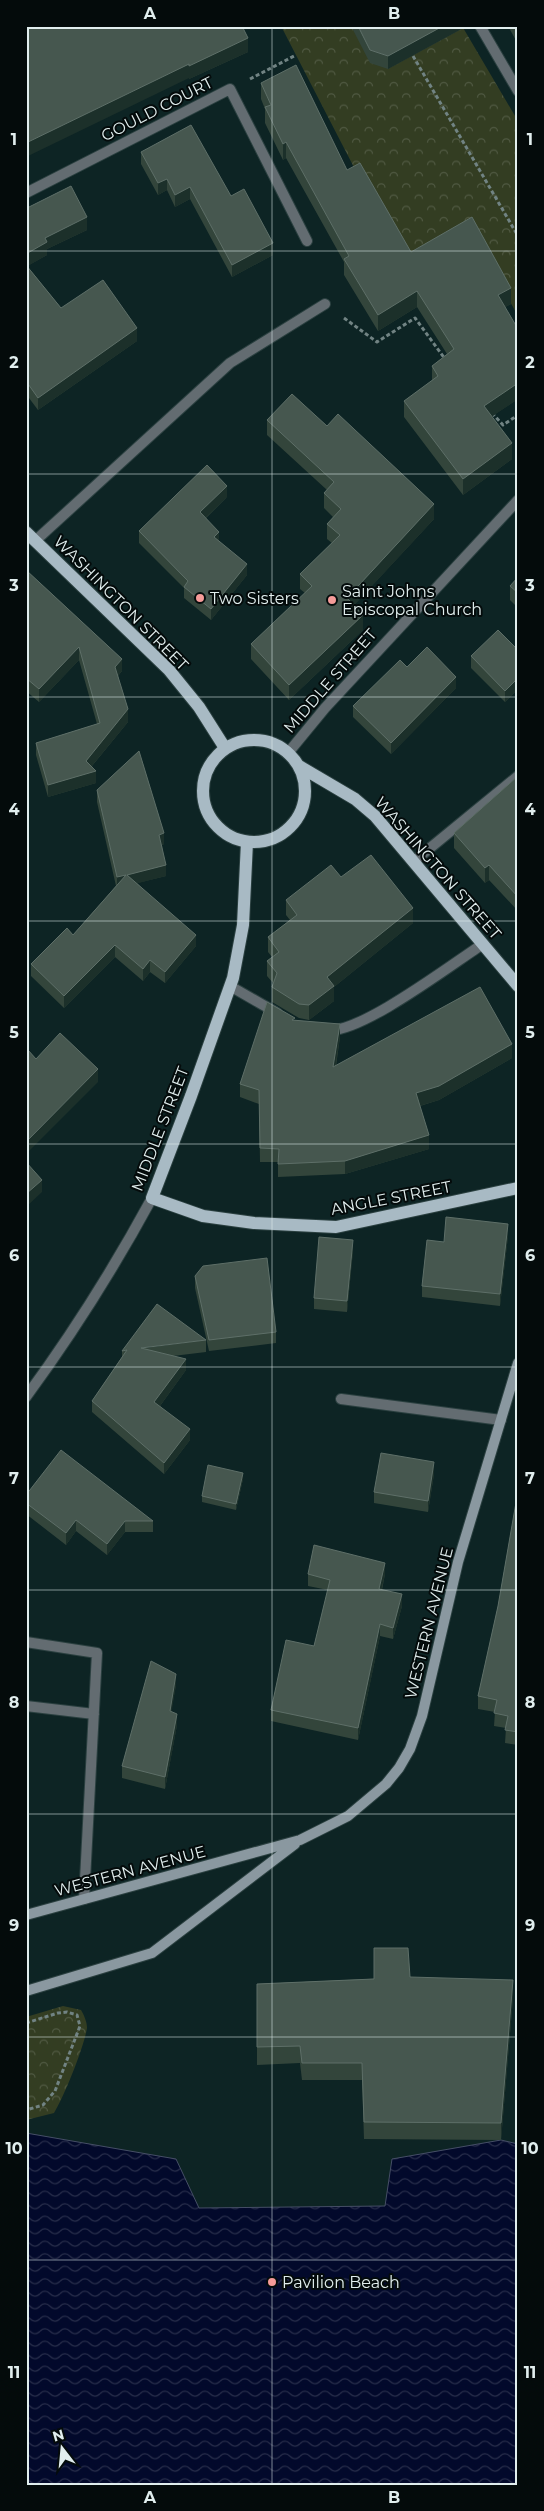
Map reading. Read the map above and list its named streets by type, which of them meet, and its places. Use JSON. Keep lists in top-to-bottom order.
{
  "streets": {
    "main road": [
      "WASHINGTON STREET",
      "MIDDLE STREET",
      "ANGLE STREET",
      "WESTERN AVENUE"
    ],
    "street": ["GOULD COURT"]
  },
  "crossings": [
    ["WASHINGTON STREET", "MIDDLE STREET"],
    ["MIDDLE STREET", "ANGLE STREET"]
  ],
  "places": ["Two Sisters", "Saint Johns Episcopal Church", "Pavilion Beach"],
  "north": "top",
  "grid": {
    "columns": ["A", "B"],
    "rows": [
      "1",
      "2",
      "3",
      "4",
      "5",
      "6",
      "7",
      "8",
      "9",
      "10",
      "11"
    ]
  }
}
